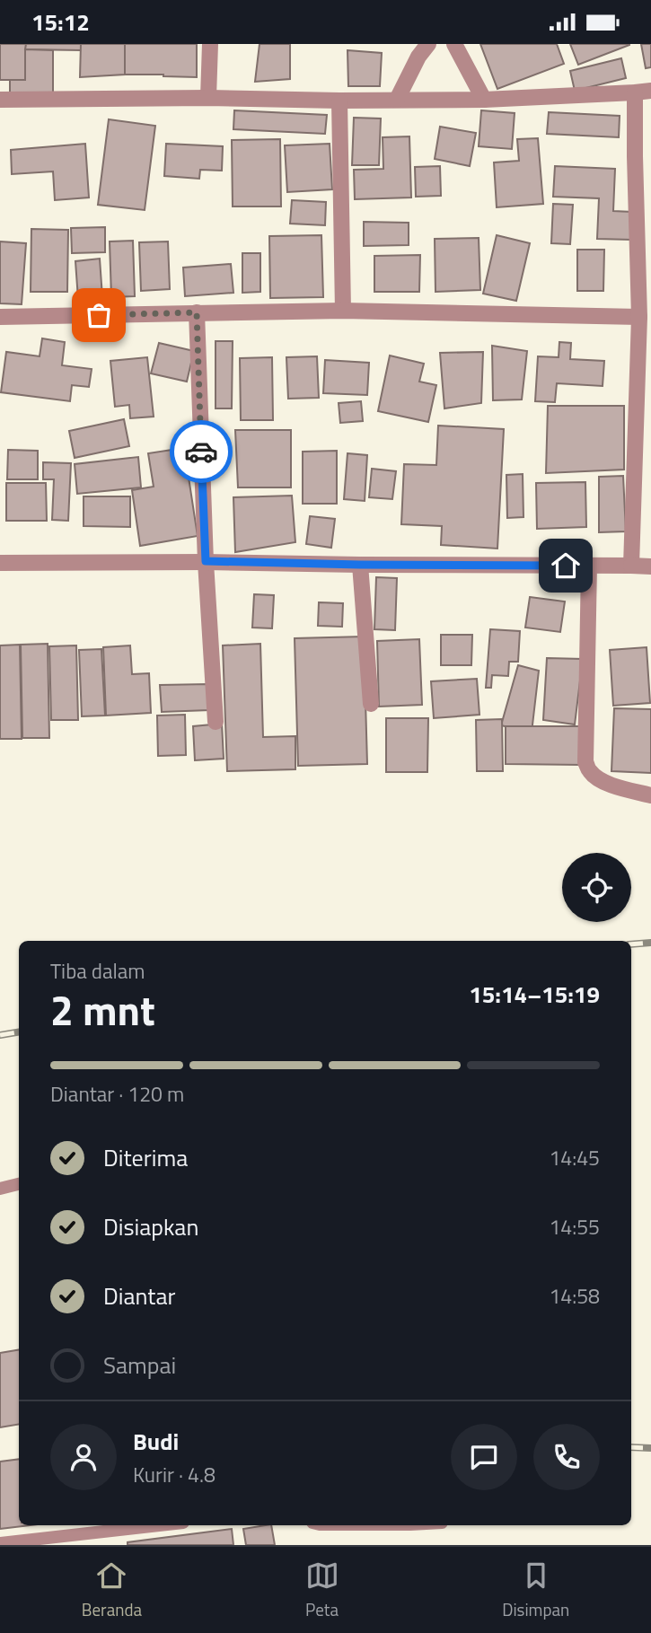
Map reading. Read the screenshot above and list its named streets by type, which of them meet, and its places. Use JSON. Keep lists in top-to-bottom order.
{
  "page": {
    "status": "15:12",
    "heading": ["2 mnt", "Tiba dalam", "15:14–15:19"],
    "panel": ["Budi", "Kurir · 4.8"],
    "bar": "Diantar · 120 m",
    "list": [
      ["Diterima", "14:45"],
      ["Disiapkan", "14:55"],
      ["Diantar", "14:58"],
      "Sampai"
    ],
    "tabs": ["Beranda", "Peta", "Disimpan"]
  }
}
